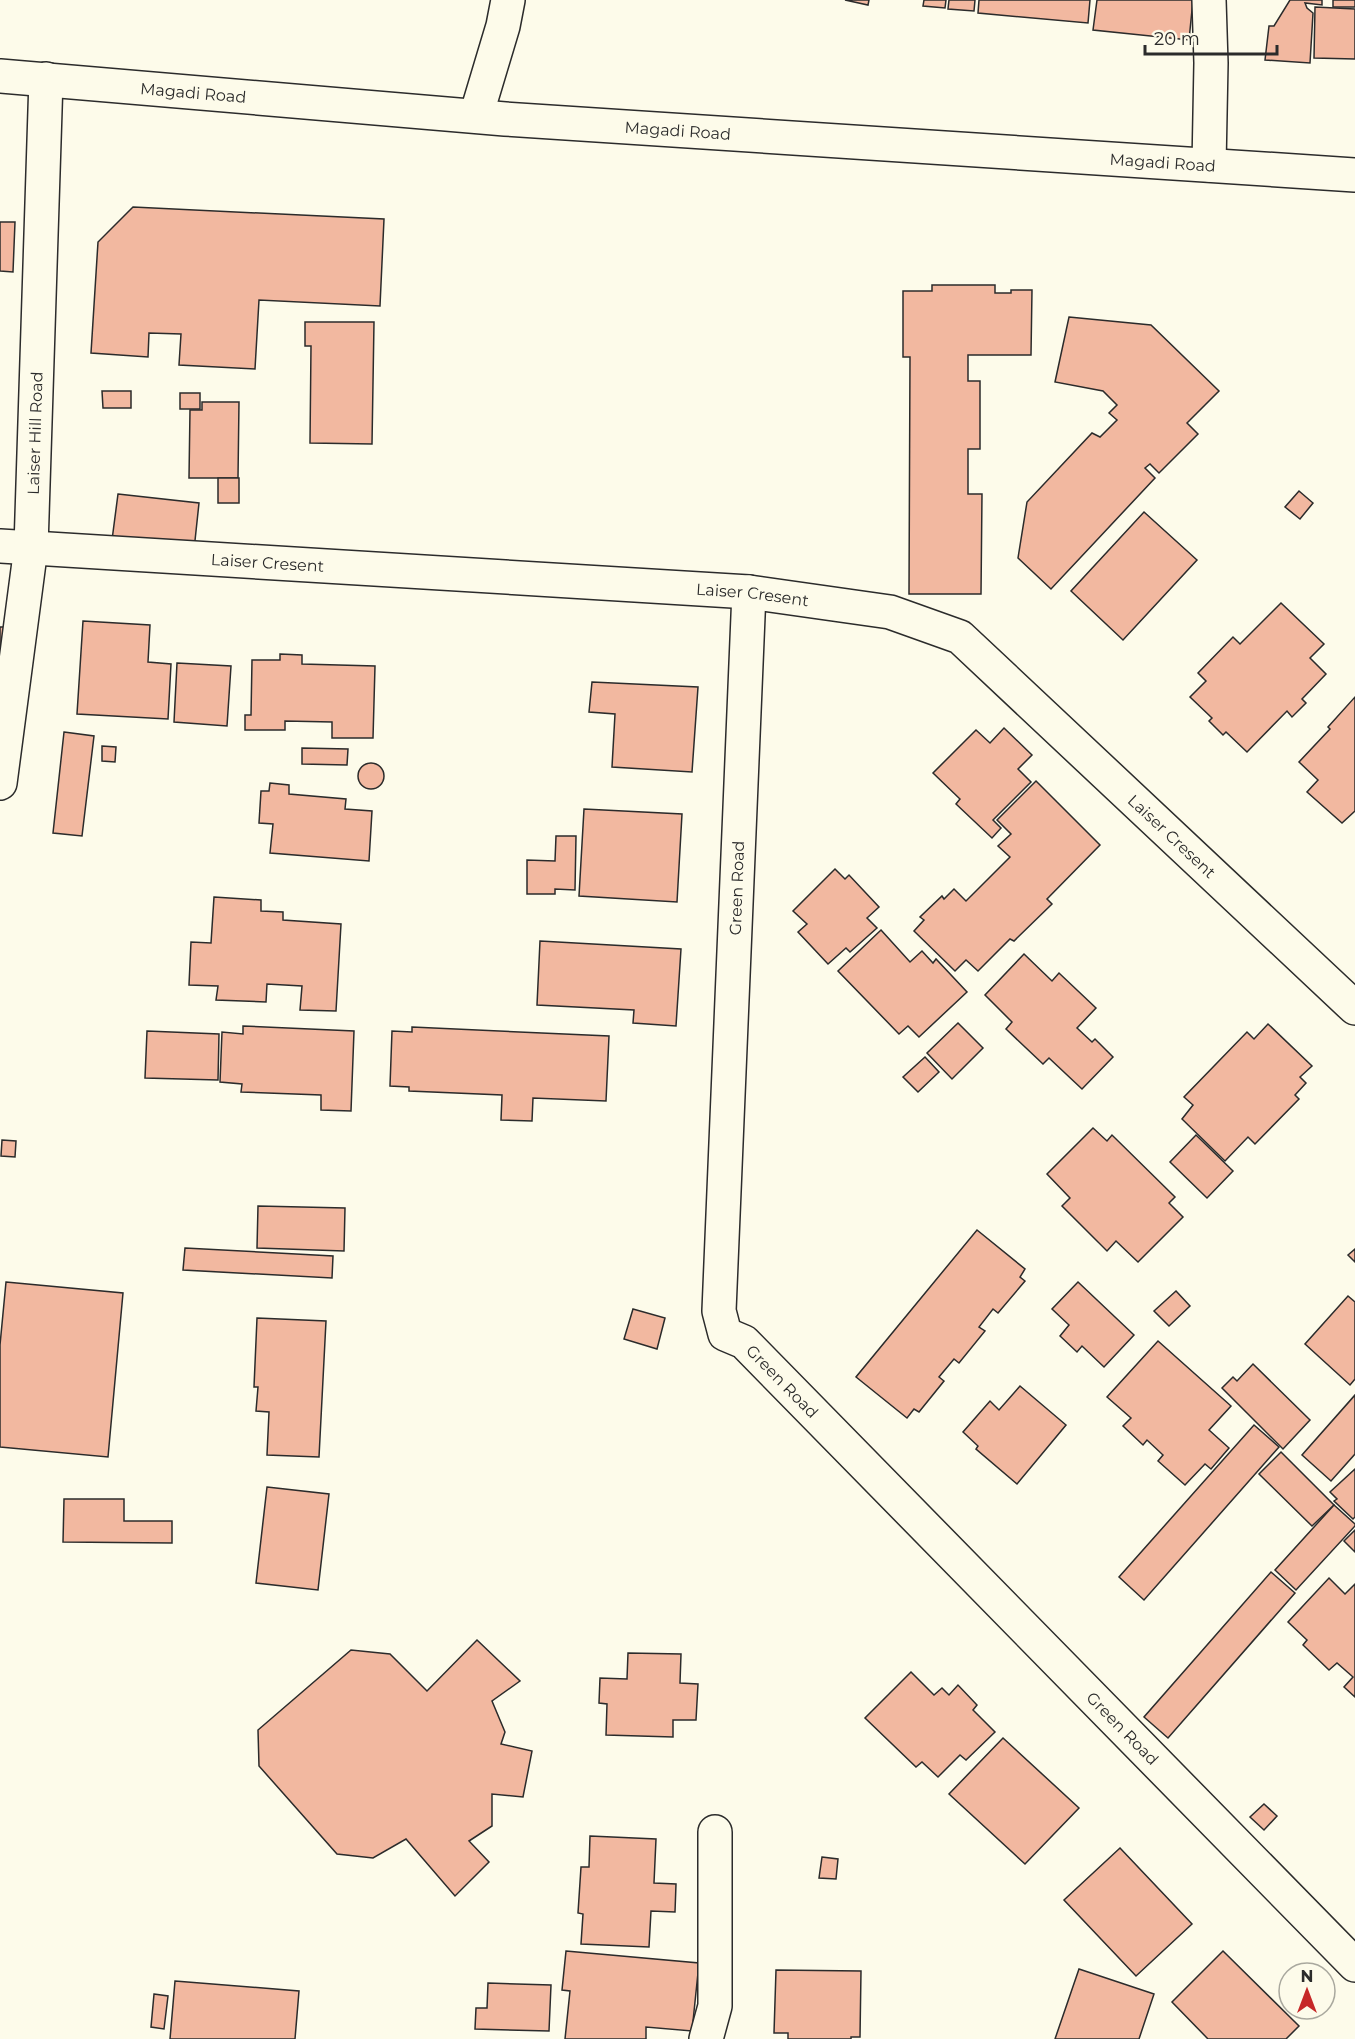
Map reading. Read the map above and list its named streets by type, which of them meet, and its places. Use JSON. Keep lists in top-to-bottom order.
{
  "streets": {
    "main road": [
      "Magadi Road",
      "Laiser Hill Road",
      "Laiser Cresent",
      "Green Road"
    ]
  },
  "crossings": [
    ["Magadi Road", "Laiser Hill Road"],
    ["Laiser Hill Road", "Laiser Cresent"],
    ["Laiser Cresent", "Green Road"]
  ],
  "scale_bar": "20 m",
  "north": "top"
}
